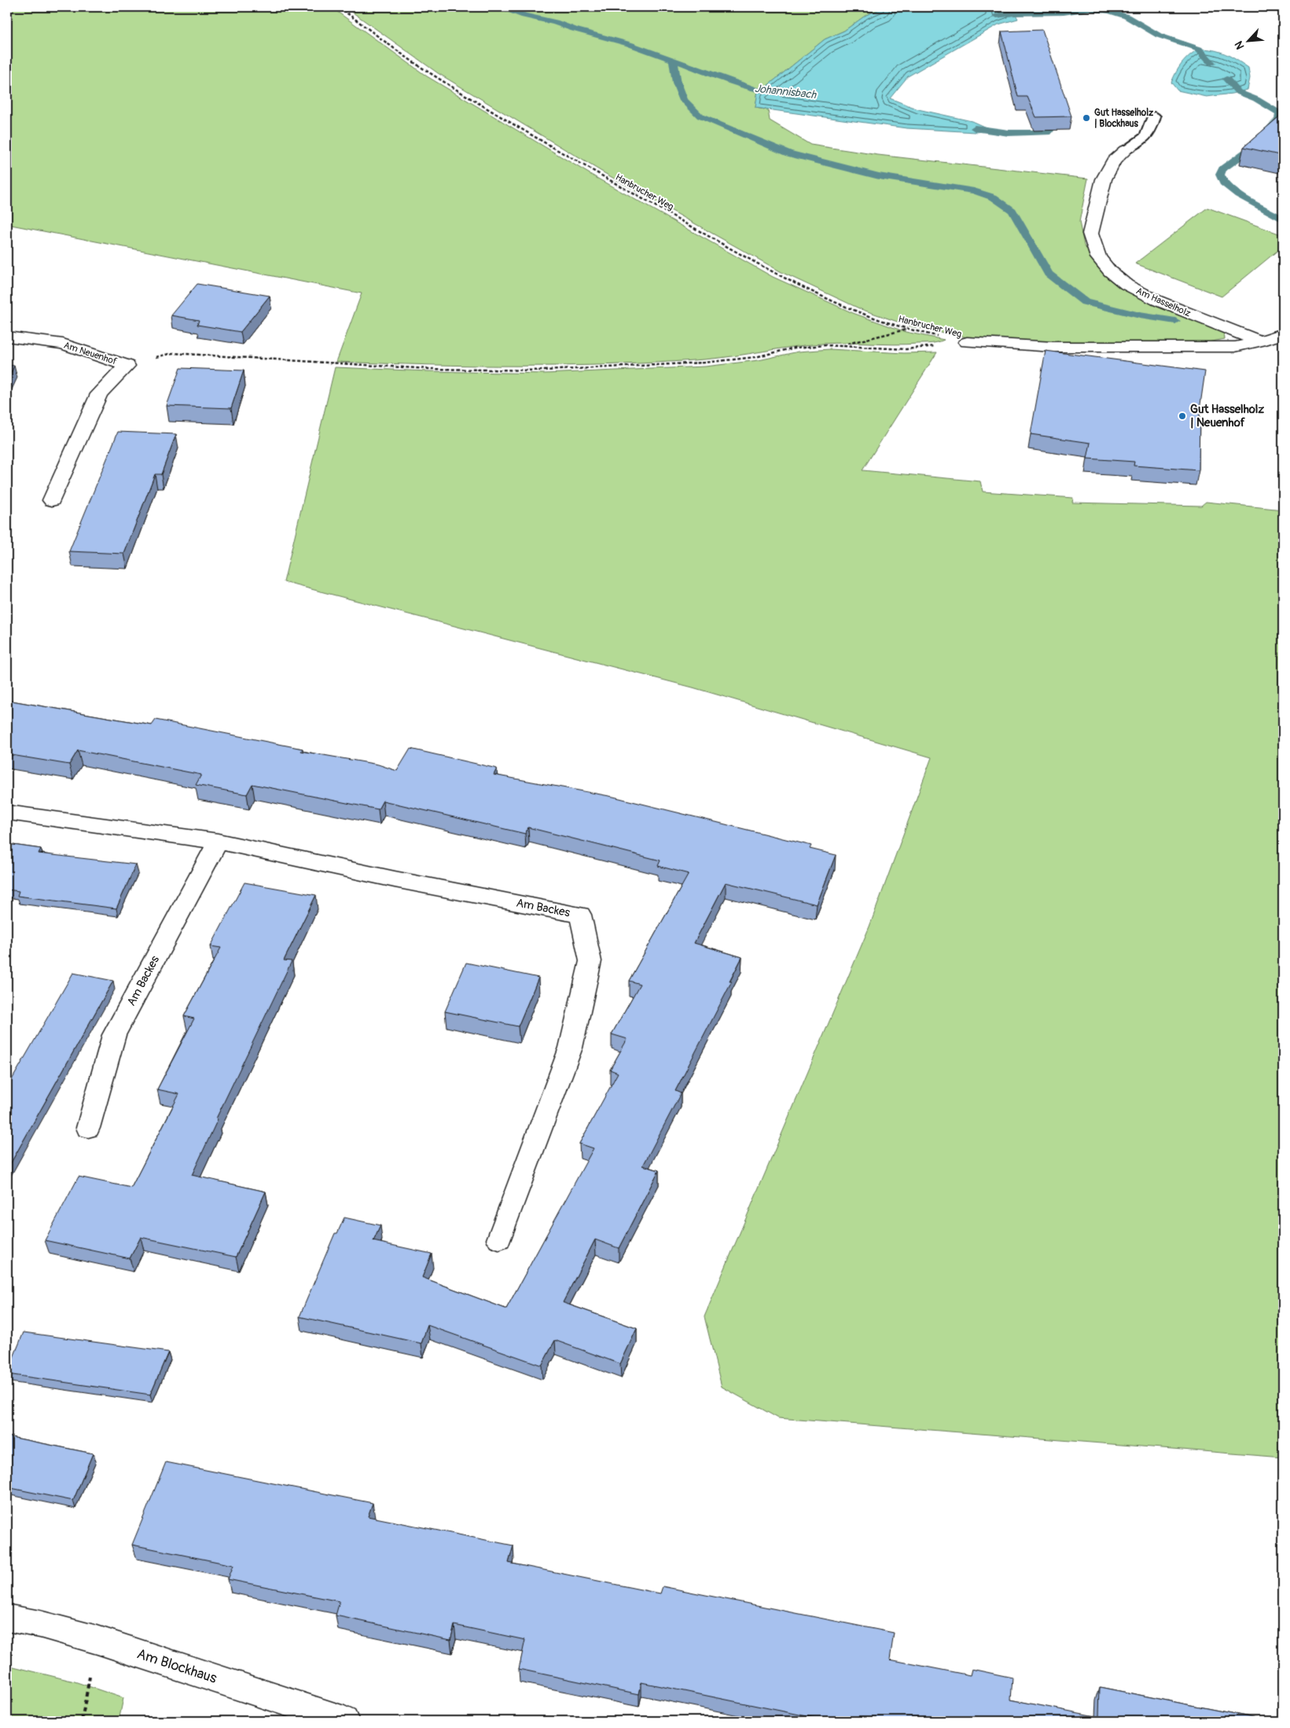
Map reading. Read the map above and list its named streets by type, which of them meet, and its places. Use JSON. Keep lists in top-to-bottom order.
{
  "streets": {
    "street": [
      "Am Hasselholz",
      "Am Neuenhof",
      "Am Backes",
      "Am Blockhaus"
    ],
    "path": ["Hanbrucher Weg"]
  },
  "water": ["Johannisbach"],
  "places": ["Gut Hasselholz | Blockhaus", "Gut Hasselholz | Neuenhof"],
  "north": "bottom left"
}
